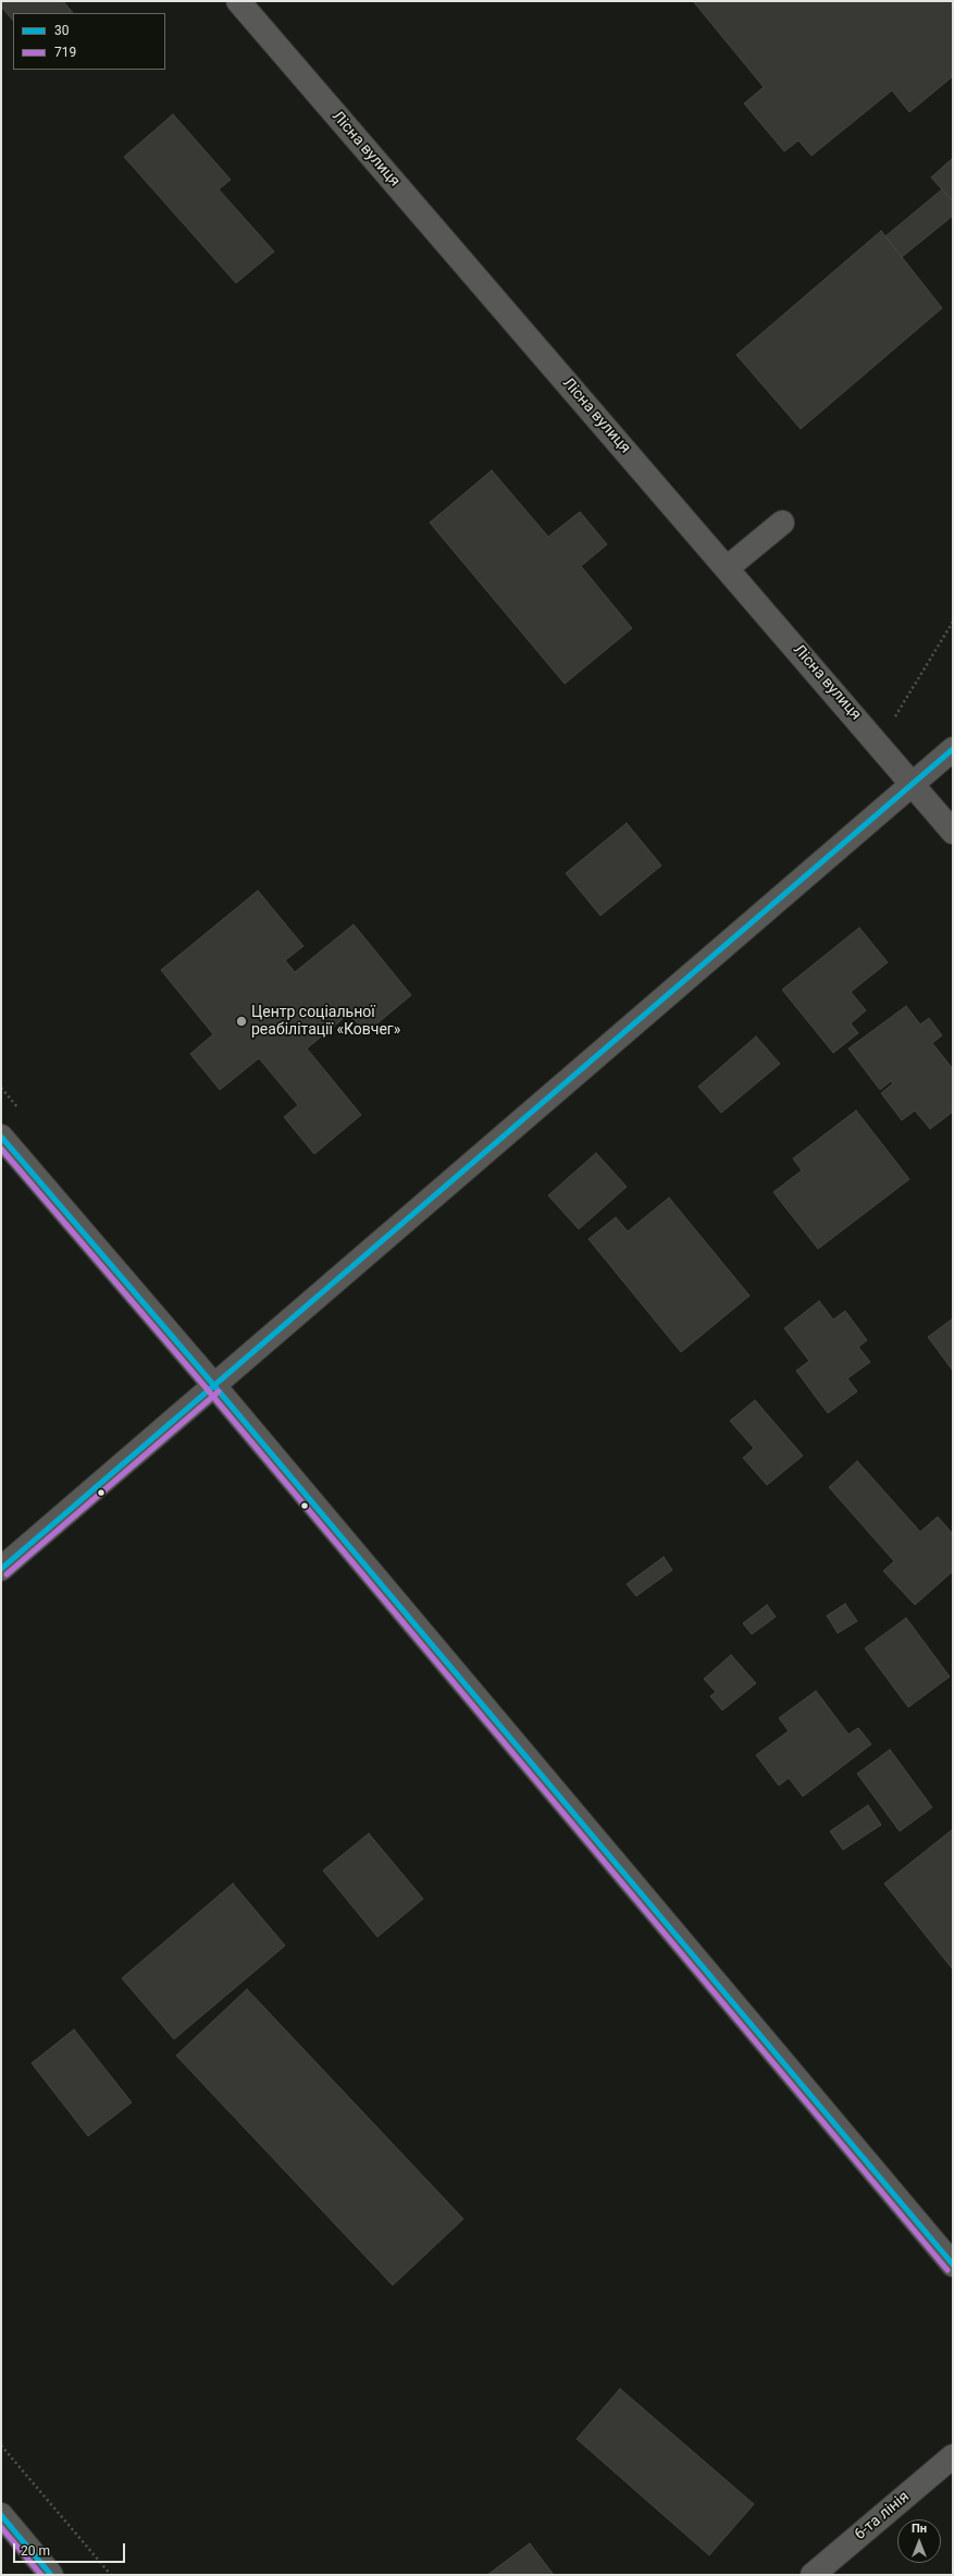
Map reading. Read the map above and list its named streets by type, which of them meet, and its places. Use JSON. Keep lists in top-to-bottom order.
{
  "streets": {
    "street": ["Лісна вулиця", "6-та лінія"]
  },
  "places": ["Центр соціальної реабілітації «Ковчег»"],
  "lines": ["transit line 30", "transit line 719"],
  "legend": ["30", "719"],
  "scale_bar": "20 m",
  "north": "top"
}
